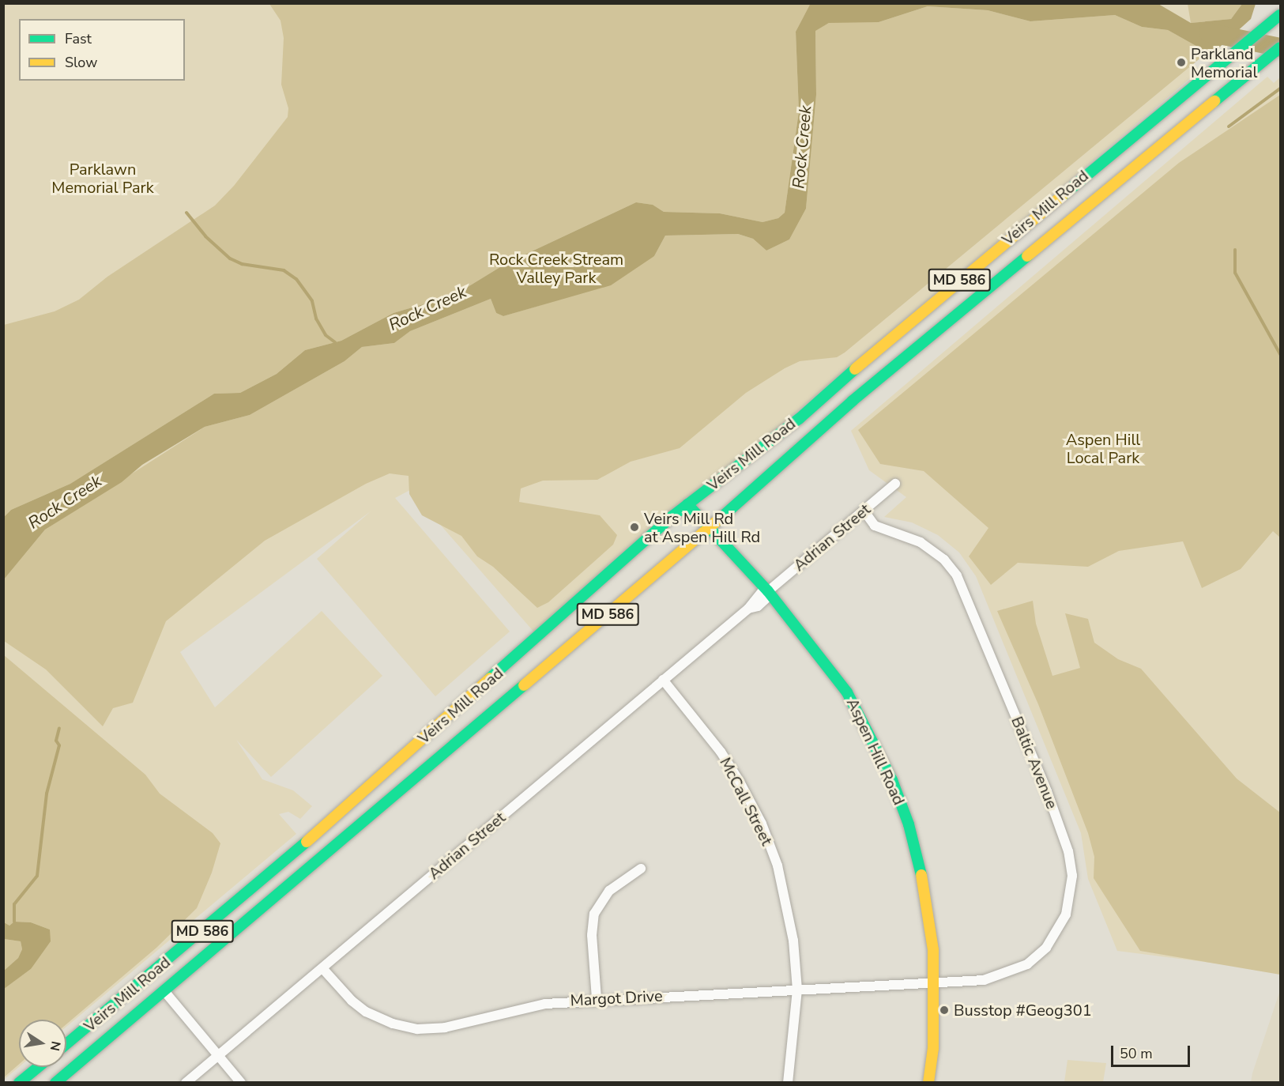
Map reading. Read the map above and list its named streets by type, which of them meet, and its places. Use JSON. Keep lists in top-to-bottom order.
{
  "streets": {
    "main road": ["Veirs Mill Road", "MD 586", "Aspen Hill Road"],
    "street": [
      "Adrian Street",
      "Baltic Avenue",
      "McCall Street",
      "Margot Drive"
    ]
  },
  "crossings": [
    ["Veirs Mill Road", "Aspen Hill Road"],
    ["Adrian Street", "Aspen Hill Road"],
    ["Adrian Street", "Baltic Avenue"],
    ["Adrian Street", "McCall Street"],
    ["Adrian Street", "Margot Drive"],
    ["Aspen Hill Road", "Baltic Avenue"],
    ["Aspen Hill Road", "Margot Drive"],
    ["Baltic Avenue", "Margot Drive"],
    ["McCall Street", "Margot Drive"]
  ],
  "water": ["Rock Creek"],
  "parks": ["Parklawn Memorial Park", "Rock Creek Stream Valley Park", "Aspen Hill Local Park"],
  "places": ["Parkland Memorial", "Veirs Mill Rd at Aspen Hill Rd", "Busstop #Geog301"],
  "legend": ["Fast", "Slow"],
  "scale_bar": "50 m",
  "north": "right"
}
